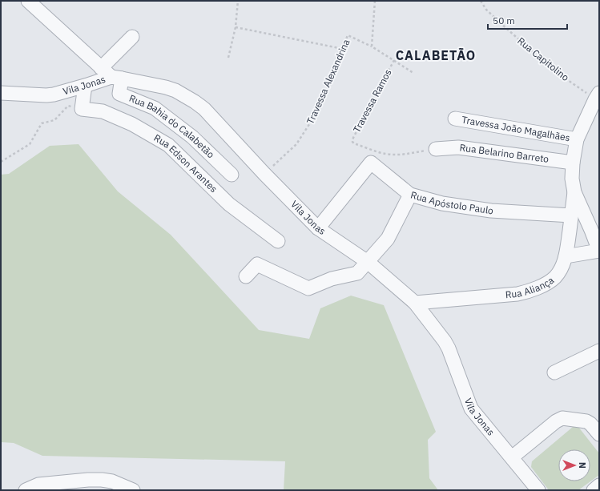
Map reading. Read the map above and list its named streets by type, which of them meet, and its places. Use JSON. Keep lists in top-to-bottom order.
{
  "streets": {
    "street": [
      "Vila Jonas",
      "Rua Bahia do Calabetão",
      "Travessa João Magalhães",
      "Rua Belarino Barreto",
      "Rua Edson Arantes",
      "Rua Apóstolo Paulo",
      "Rua Aliança"
    ],
    "path": ["Rua Capitolino", "Travessa Alexandrina", "Travessa Ramos"]
  },
  "crossings": [
    ["Travessa Alexandrina", "Vila Jonas"],
    ["Vila Jonas", "Rua Bahia do Calabetão"],
    ["Vila Jonas", "Rua Apóstolo Paulo"],
    ["Vila Jonas", "Rua Aliança"],
    ["Travessa Ramos", "Rua Belarino Barreto"],
    ["Rua Apóstolo Paulo", "Rua Aliança"]
  ],
  "districts": ["CALABETÃO"],
  "scale_bar": "50 m",
  "north": "right"
}
